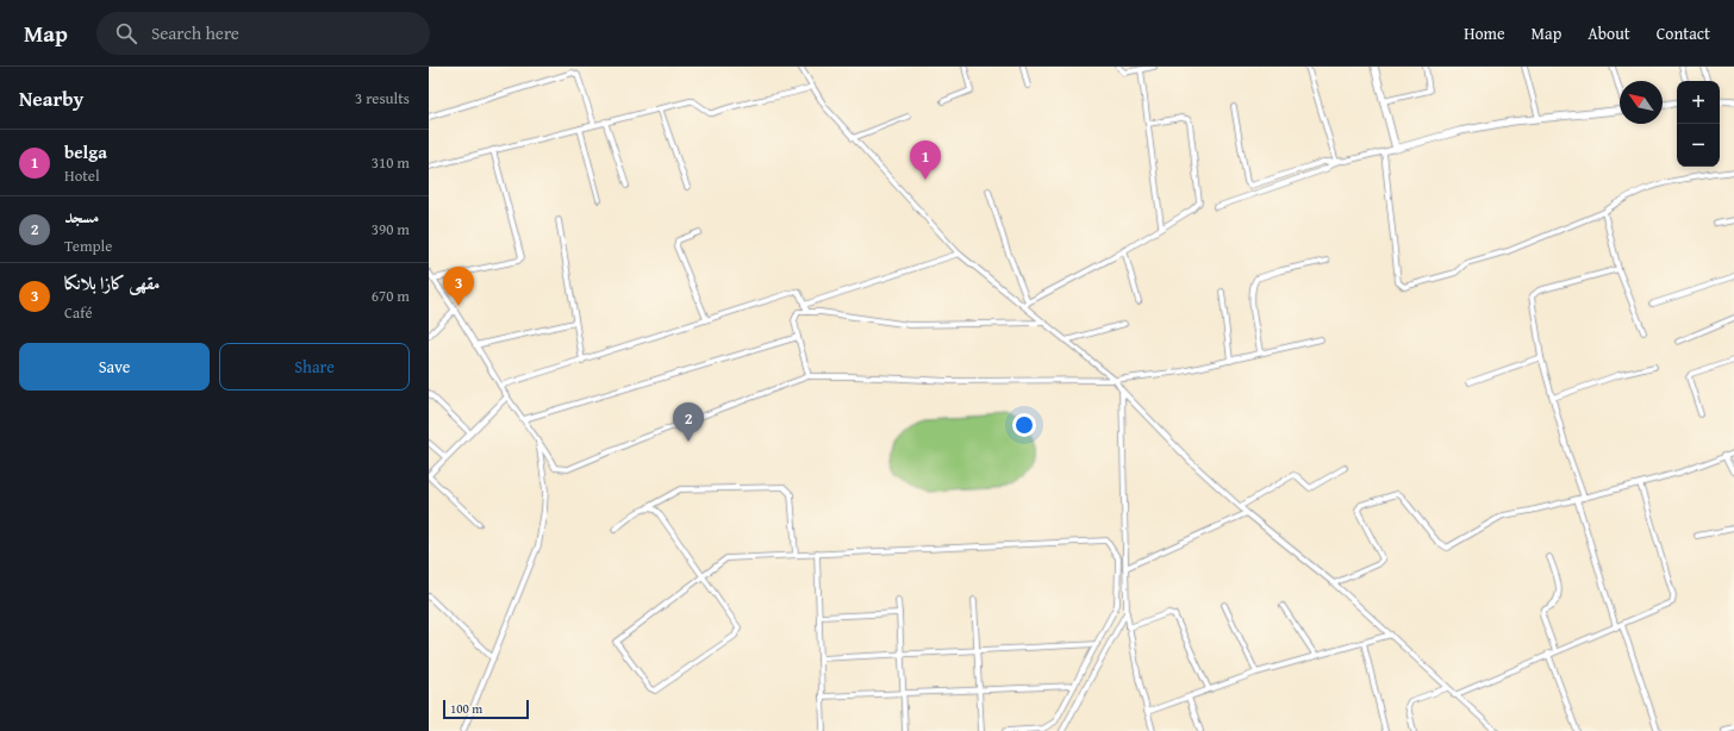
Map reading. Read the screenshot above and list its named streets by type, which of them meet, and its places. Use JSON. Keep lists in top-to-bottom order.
{
  "scale_bar": "100 m",
  "north": "top left",
  "page": {
    "header": "Map",
    "search": "Search here",
    "nav": [
      "Home",
      "Map",
      "About",
      "Contact"
    ],
    "heading": ["Nearby", "3 results"],
    "map_buttons": ["+", "−"],
    "list": [
      {
        "mark": "1",
        "name": "belga",
        "note": "Hotel",
        "value": "310 m"
      },
      {
        "mark": "2",
        "name": "مسجد",
        "note": "Temple",
        "value": "390 m"
      },
      {
        "mark": "3",
        "name": "مقهى كازا بلانكا",
        "note": "Café",
        "value": "670 m"
      }
    ],
    "pins": ["1", "3", "2"],
    "buttons": ["Save", "Share"],
    "scale": "100 m"
  }
}
